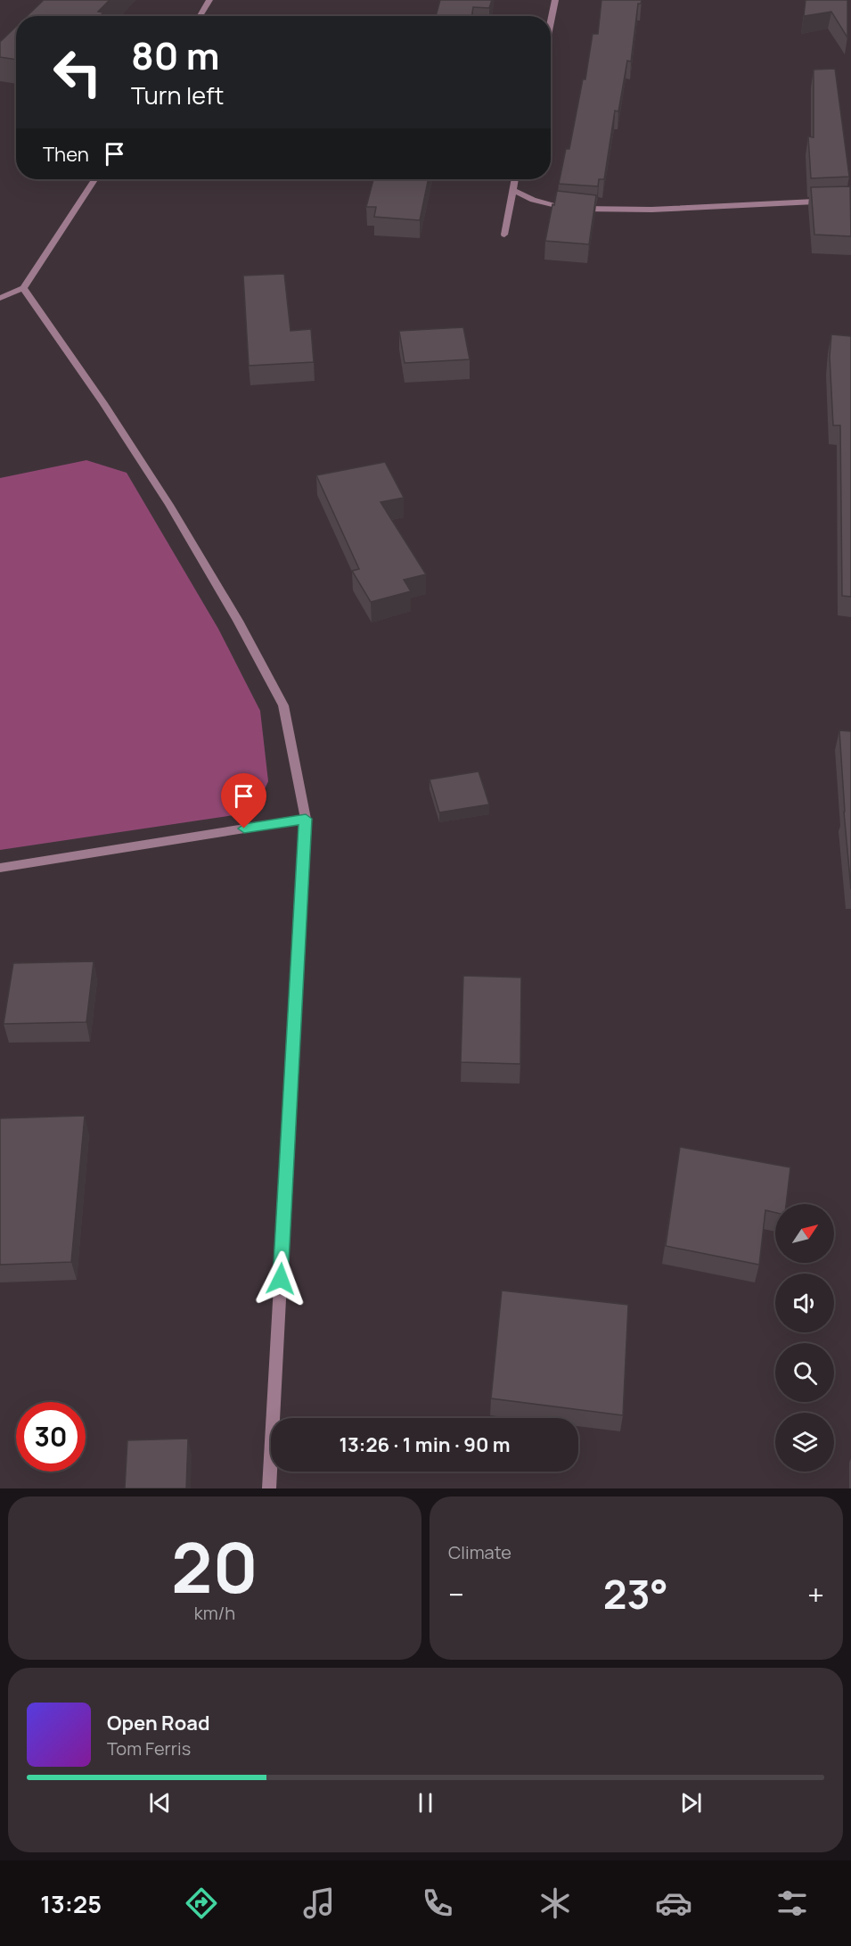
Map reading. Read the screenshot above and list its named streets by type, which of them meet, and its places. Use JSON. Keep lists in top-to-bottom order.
{
  "north": "top right",
  "page": {
    "turn": ["80 m", "Turn left"],
    "then": "Then",
    "limit": "30",
    "trip": "13:26 · 1 min · 90 m",
    "tile": [
      ["20", "km/h"],
      "Climate"
    ],
    "heat": ["−", "23°", "+"],
    "song": ["Open Road", "Tom Ferris"],
    "tabs": "13:25"
  }
}
